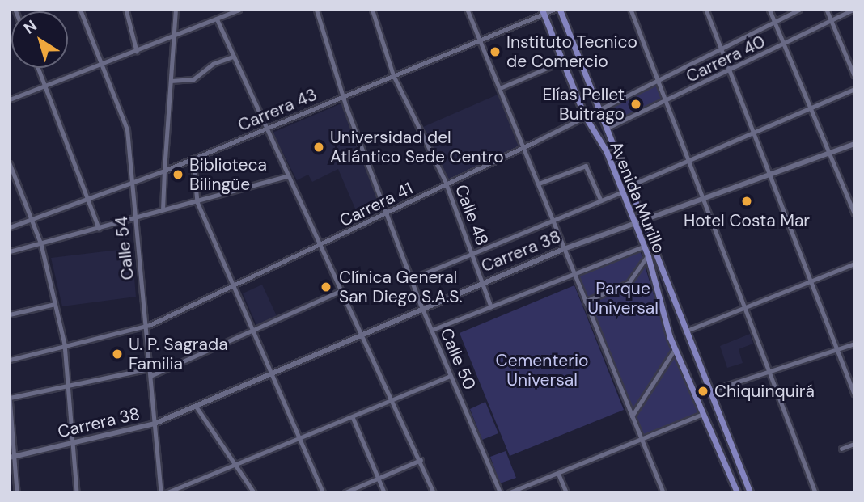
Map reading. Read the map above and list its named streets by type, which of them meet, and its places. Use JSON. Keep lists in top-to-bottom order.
{
  "streets": {
    "main road": ["Avenida Murillo", "Carrera 38"],
    "street": [
      "Carrera 40",
      "Carrera 43",
      "Carrera 41",
      "Calle 48",
      "Calle 54",
      "Calle 50"
    ]
  },
  "crossings": [
    ["Carrera 40", "Avenida Murillo"],
    ["Carrera 43", "Avenida Murillo"],
    ["Carrera 43", "Calle 48"],
    ["Carrera 43", "Calle 54"],
    ["Carrera 43", "Calle 50"],
    ["Avenida Murillo", "Carrera 41"],
    ["Avenida Murillo", "Carrera 38"],
    ["Carrera 41", "Calle 48"],
    ["Carrera 41", "Calle 54"],
    ["Carrera 41", "Calle 50"],
    ["Calle 48", "Carrera 38"],
    ["Calle 54", "Carrera 38"],
    ["Carrera 38", "Calle 50"]
  ],
  "parks": ["Parque Universal", "Cementerio Universal"],
  "places": [
    "Instituto Tecnico de Comercio",
    "Elías Pellet Buitrago",
    "Universidad del Atlántico Sede Centro",
    "Biblioteca Bilingüe",
    "Hotel Costa Mar",
    "Clínica General San Diego S.A.S.",
    "U. P. Sagrada Familia",
    "Chiquinquirá"
  ],
  "north": "top left"
}
